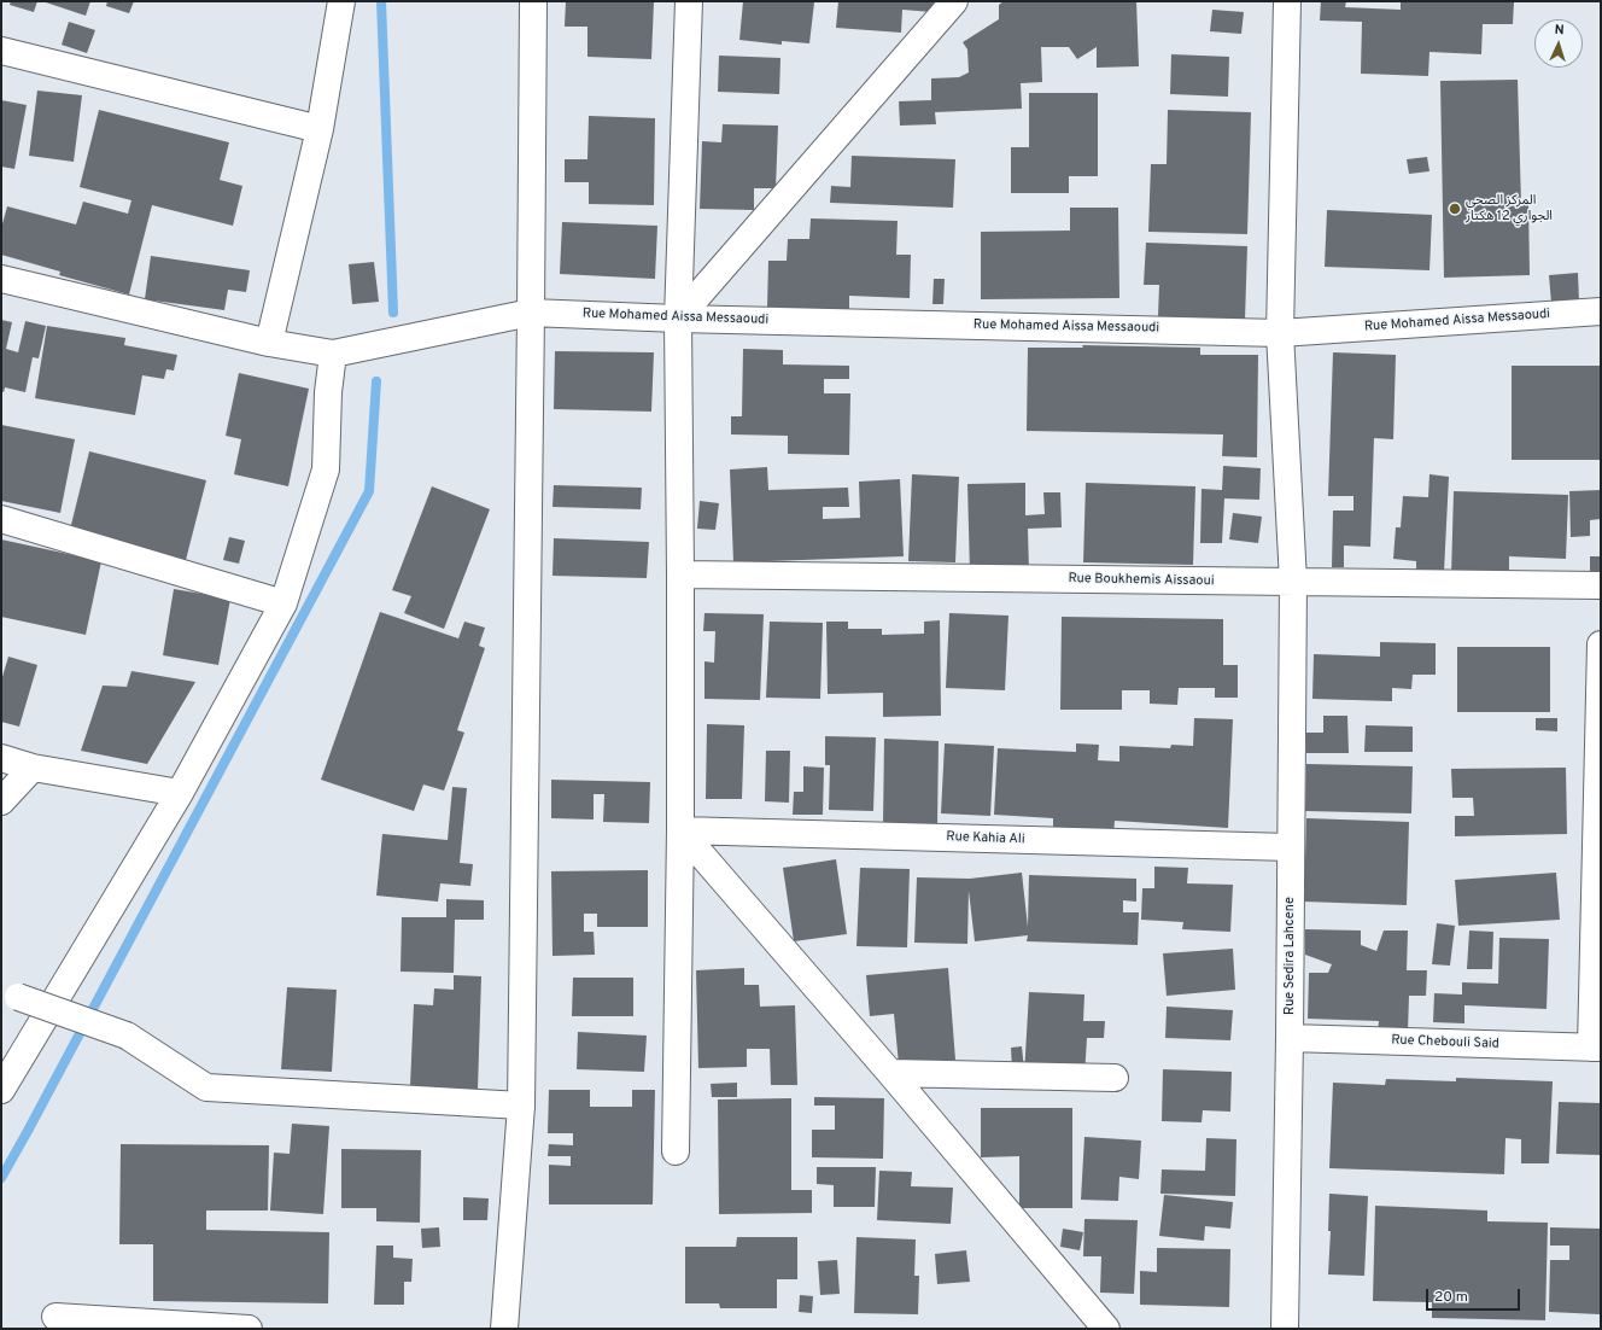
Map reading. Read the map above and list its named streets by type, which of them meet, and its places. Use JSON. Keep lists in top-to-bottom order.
{
  "streets": {
    "street": [
      "Rue Mohamed Aissa Messaoudi",
      "Rue Boukhemis Aissaoui",
      "Rue Kahia Ali",
      "Rue Sedira Lahcene",
      "Rue Chebouli Said"
    ]
  },
  "crossings": [
    ["Rue Mohamed Aissa Messaoudi", "Rue Sedira Lahcene"],
    ["Rue Boukhemis Aissaoui", "Rue Sedira Lahcene"],
    ["Rue Kahia Ali", "Rue Sedira Lahcene"],
    ["Rue Sedira Lahcene", "Rue Chebouli Said"]
  ],
  "places": ["المركز الصحي الجواري 12 هكتار"],
  "scale_bar": "20 m",
  "north": "top"
}
